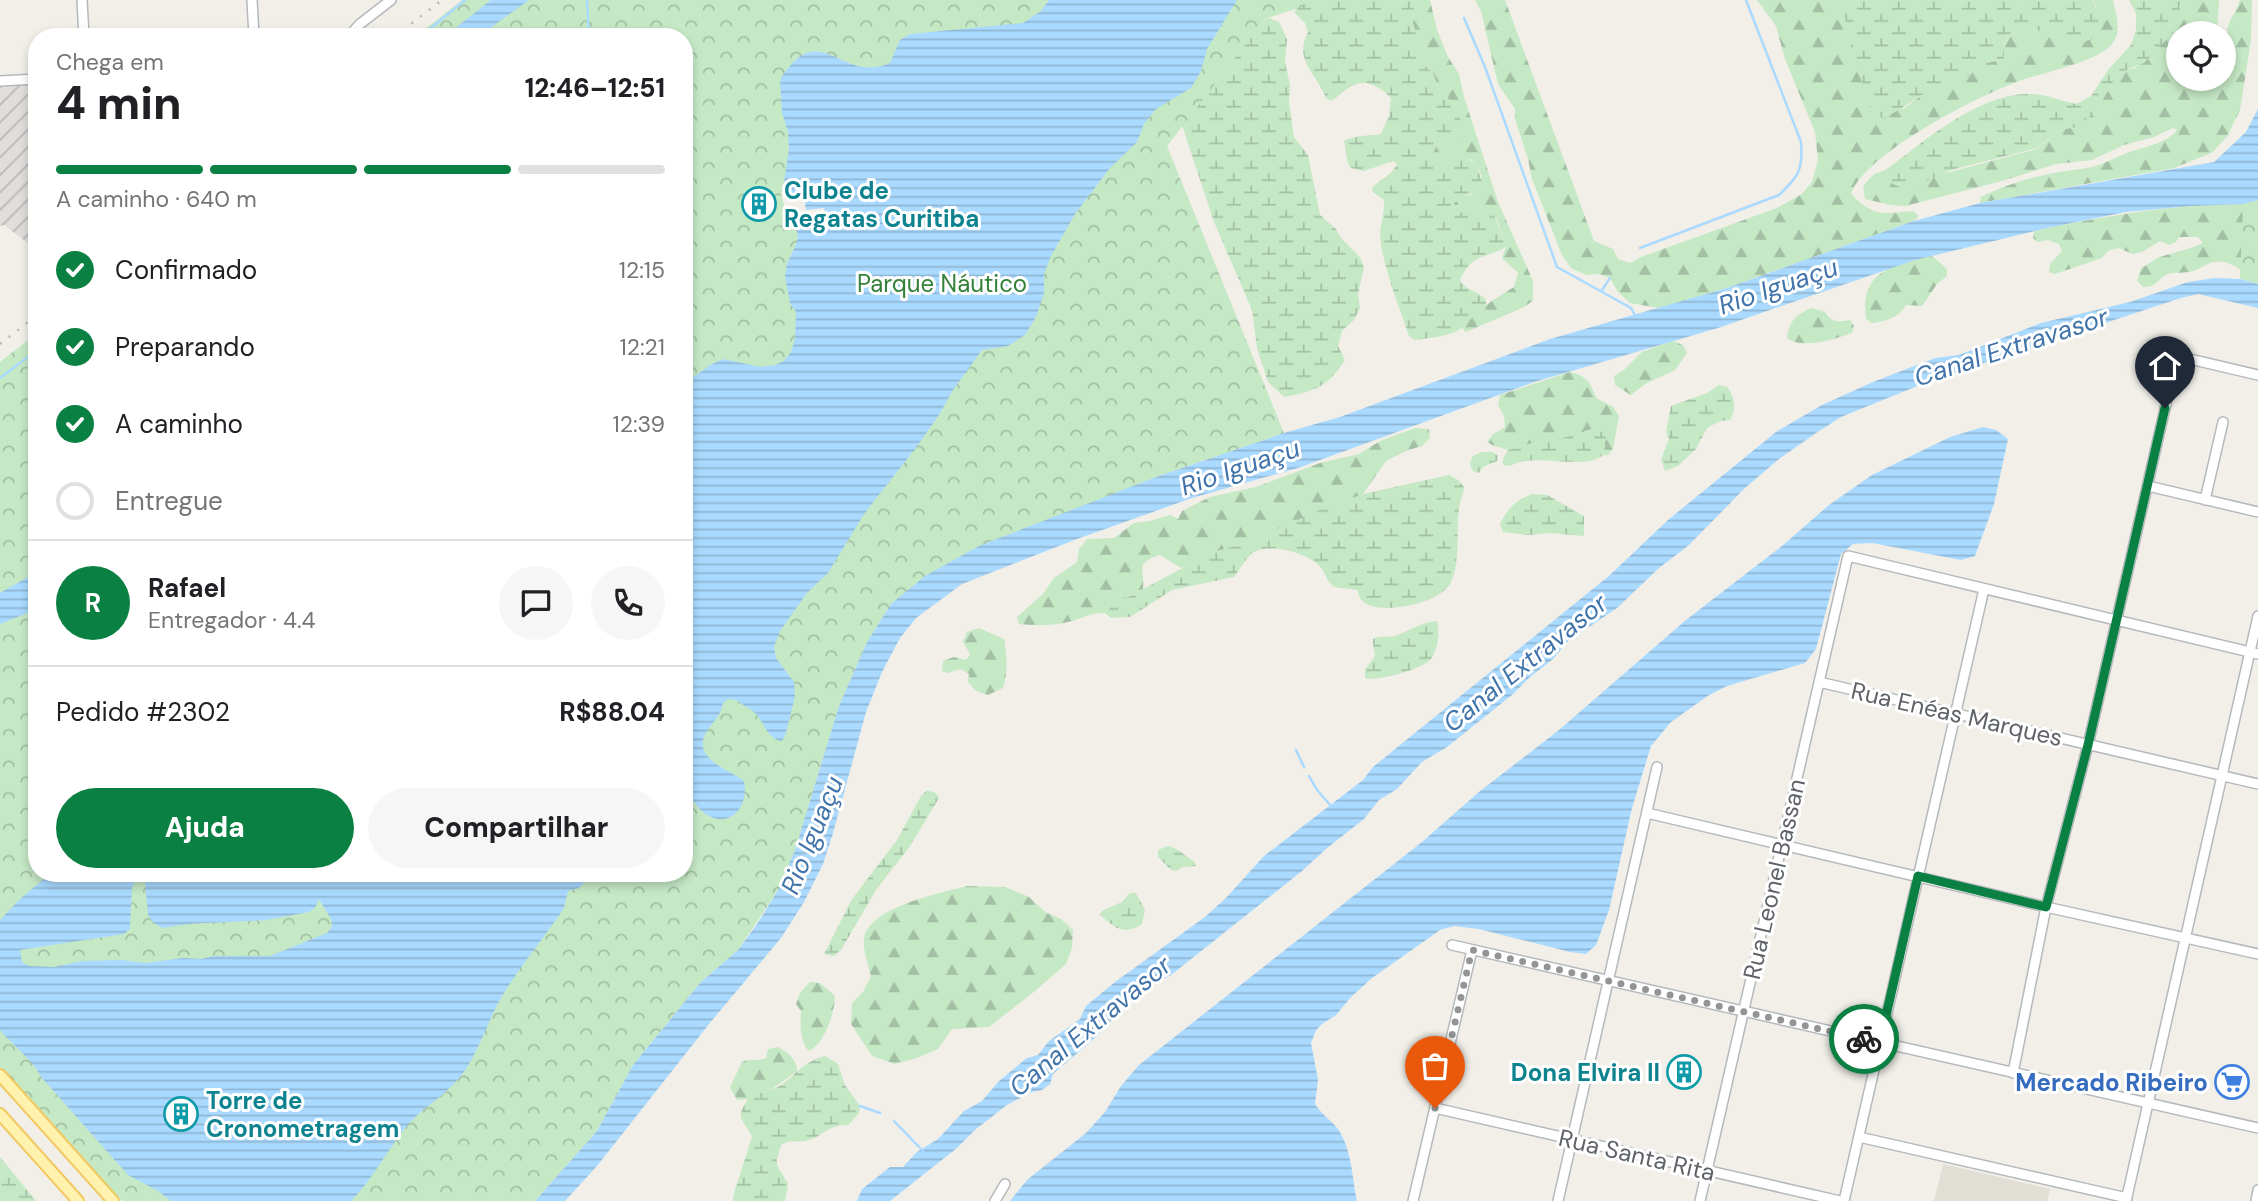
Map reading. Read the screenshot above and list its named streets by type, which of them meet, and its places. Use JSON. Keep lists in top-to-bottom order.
{
  "streets": {
    "street": ["Rua Enéas Marques", "Rua Leonel Bassan", "Rua Santa Rita"]
  },
  "crossings": [
    ["Rua Enéas Marques", "Rua Leonel Bassan"],
    ["Rua Leonel Bassan", "Rua Santa Rita"]
  ],
  "water": ["Rio Iguaçu", "Canal Extravasor"],
  "parks": ["Parque Náutico"],
  "places": {
    "building": ["Clube de Regatas Curitiba", "Dona Elvira II", "Torre de Cronometragem"],
    "supermarket": ["Mercado Ribeiro"]
  },
  "page": {
    "heading": ["4 min", "Chega em", "12:46–12:51"],
    "panel": [
      "Rafael",
      "Entregador · 4.4",
      "Pedido #2302",
      "R$88.04"
    ],
    "bar": "A caminho · 640 m",
    "list": [
      ["Confirmado", "12:15"],
      ["Preparando", "12:21"],
      ["A caminho", "12:39"],
      "Entregue"
    ],
    "round": "R",
    "buttons": ["Ajuda", "Compartilhar"]
  }
}
